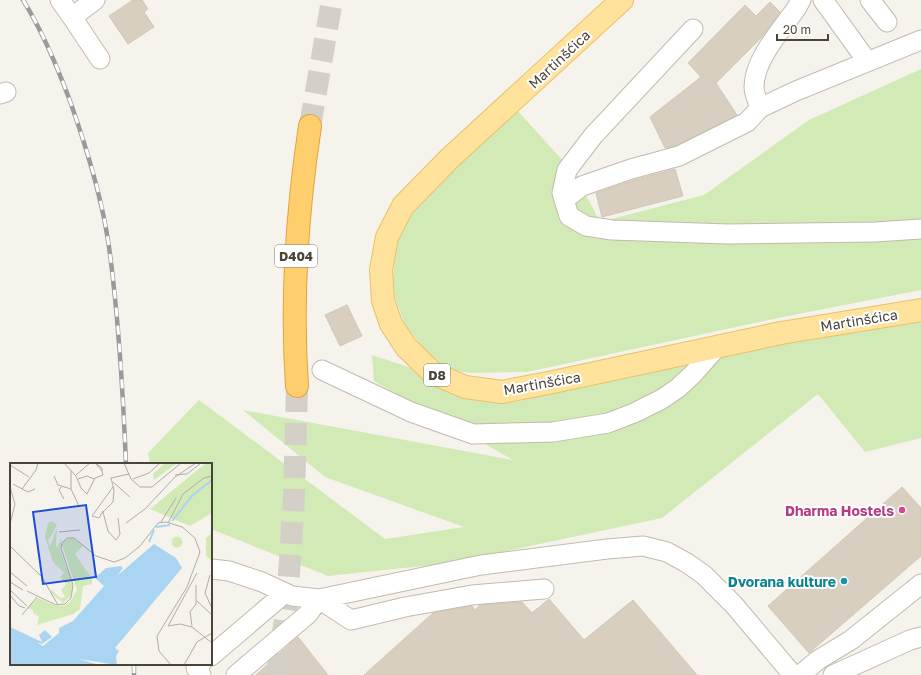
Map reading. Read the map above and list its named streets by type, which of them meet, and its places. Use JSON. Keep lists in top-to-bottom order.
{
  "streets": {
    "highway": ["D404"],
    "main road": ["Martinšćica", "D8"]
  },
  "places": ["Dharma Hostels", "Dvorana kulture"],
  "scale_bar": "20 m"
}
